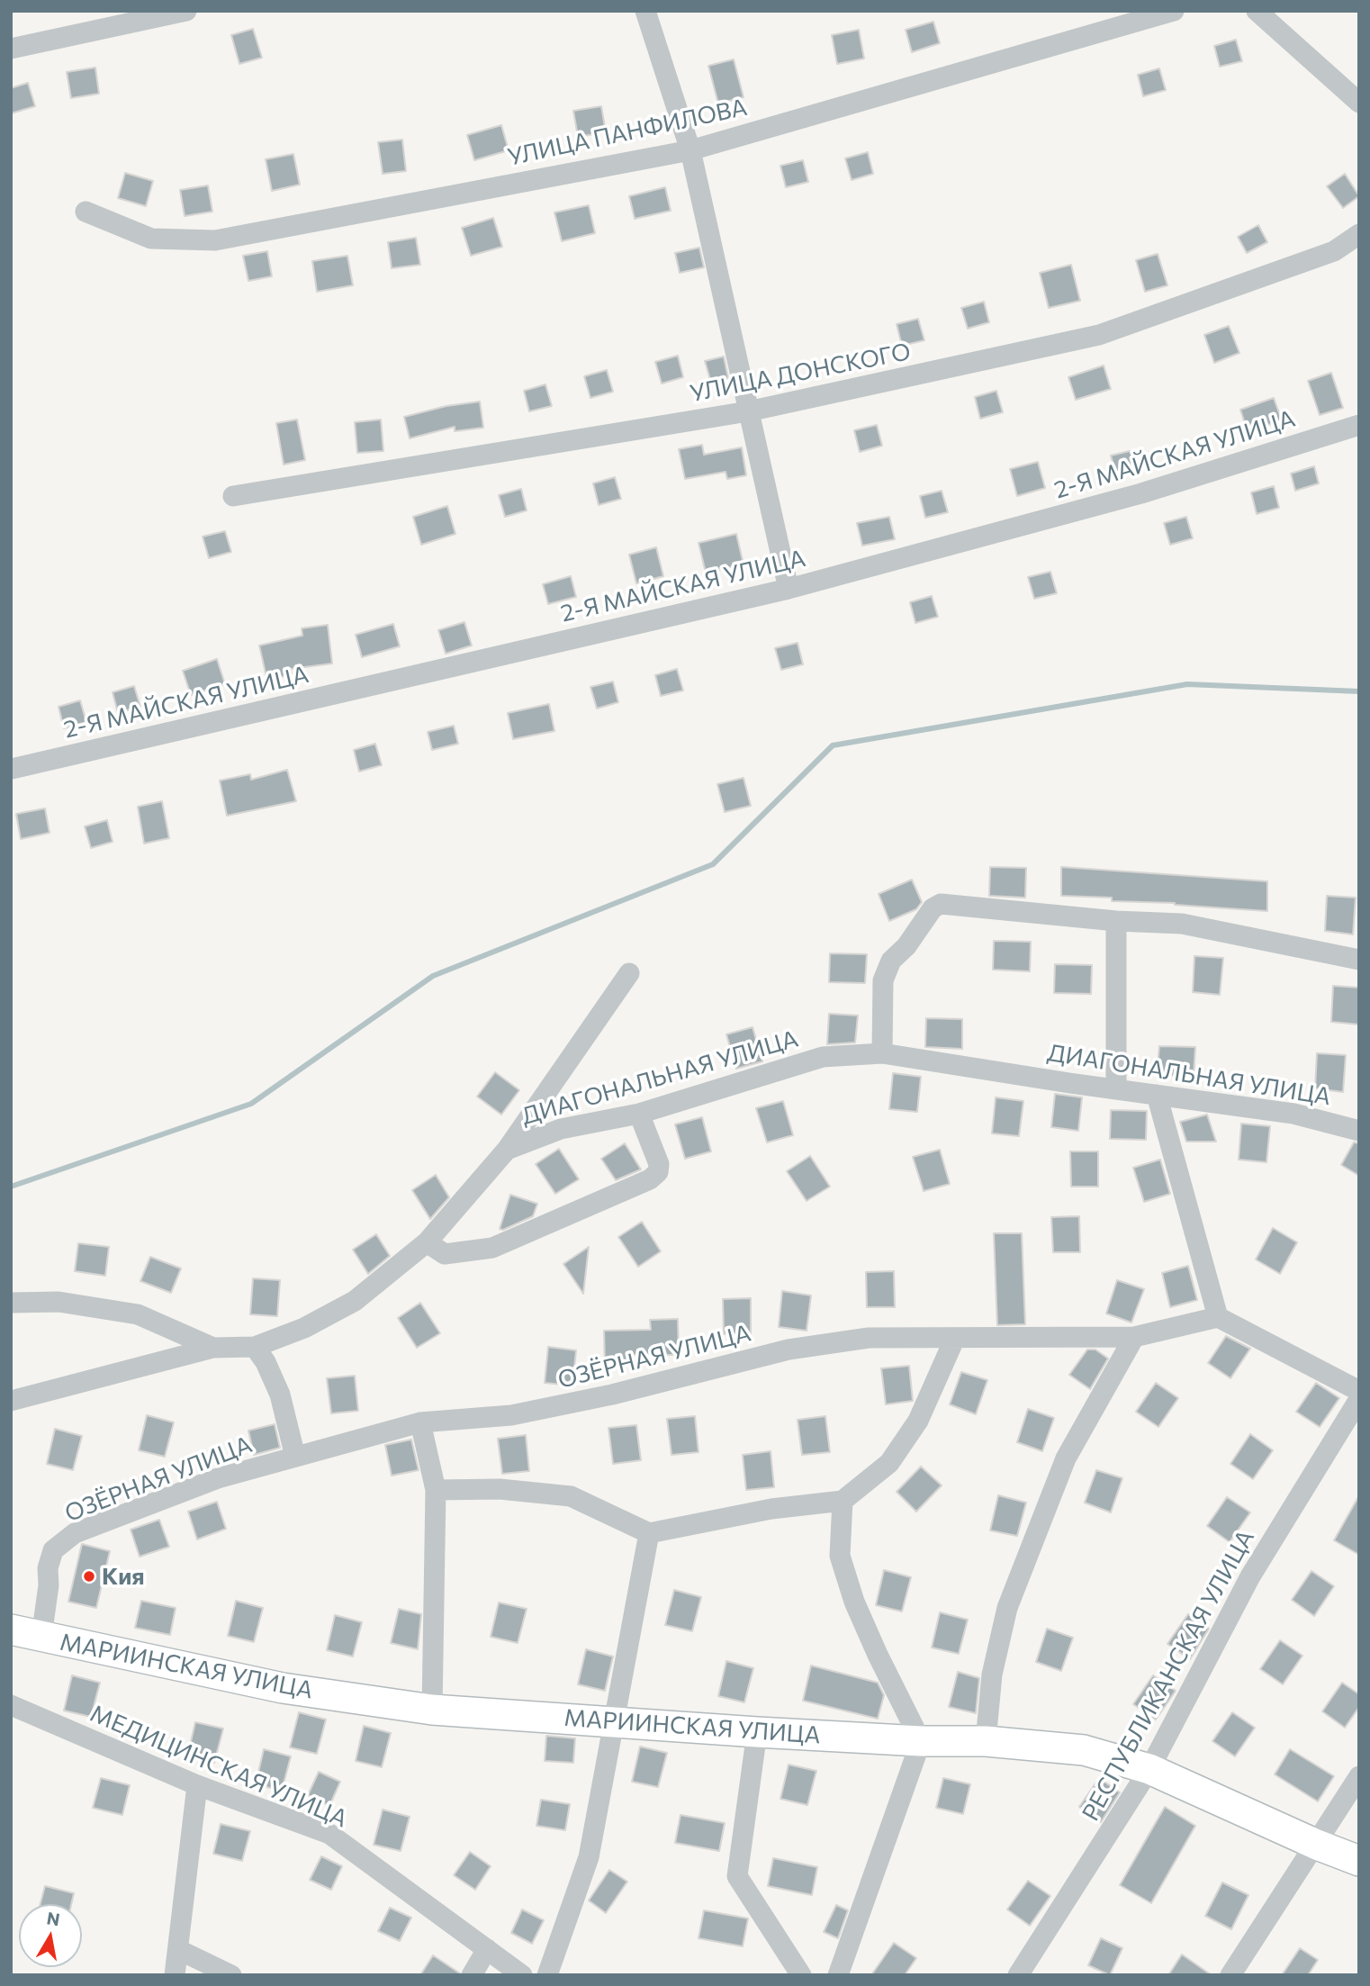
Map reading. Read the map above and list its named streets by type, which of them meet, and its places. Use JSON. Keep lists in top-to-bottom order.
{
  "streets": {
    "main road": ["МАРИИНСКАЯ УЛИЦА"],
    "street": [
      "УЛИЦА ПАНФИЛОВА",
      "УЛИЦА ДОНСКОГО",
      "2-Я МАЙСКАЯ УЛИЦА",
      "ДИАГОНАЛЬНАЯ УЛИЦА",
      "ОЗЁРНАЯ УЛИЦА",
      "РЕСПУБЛИКАНСКАЯ УЛИЦА",
      "МЕДИЦИНСКАЯ УЛИЦА"
    ]
  },
  "crossings": [
    ["ОЗЁРНАЯ УЛИЦА", "МАРИИНСКАЯ УЛИЦА"],
    ["МАРИИНСКАЯ УЛИЦА", "РЕСПУБЛИКАНСКАЯ УЛИЦА"]
  ],
  "places": ["Кия"],
  "north": "top"
}
